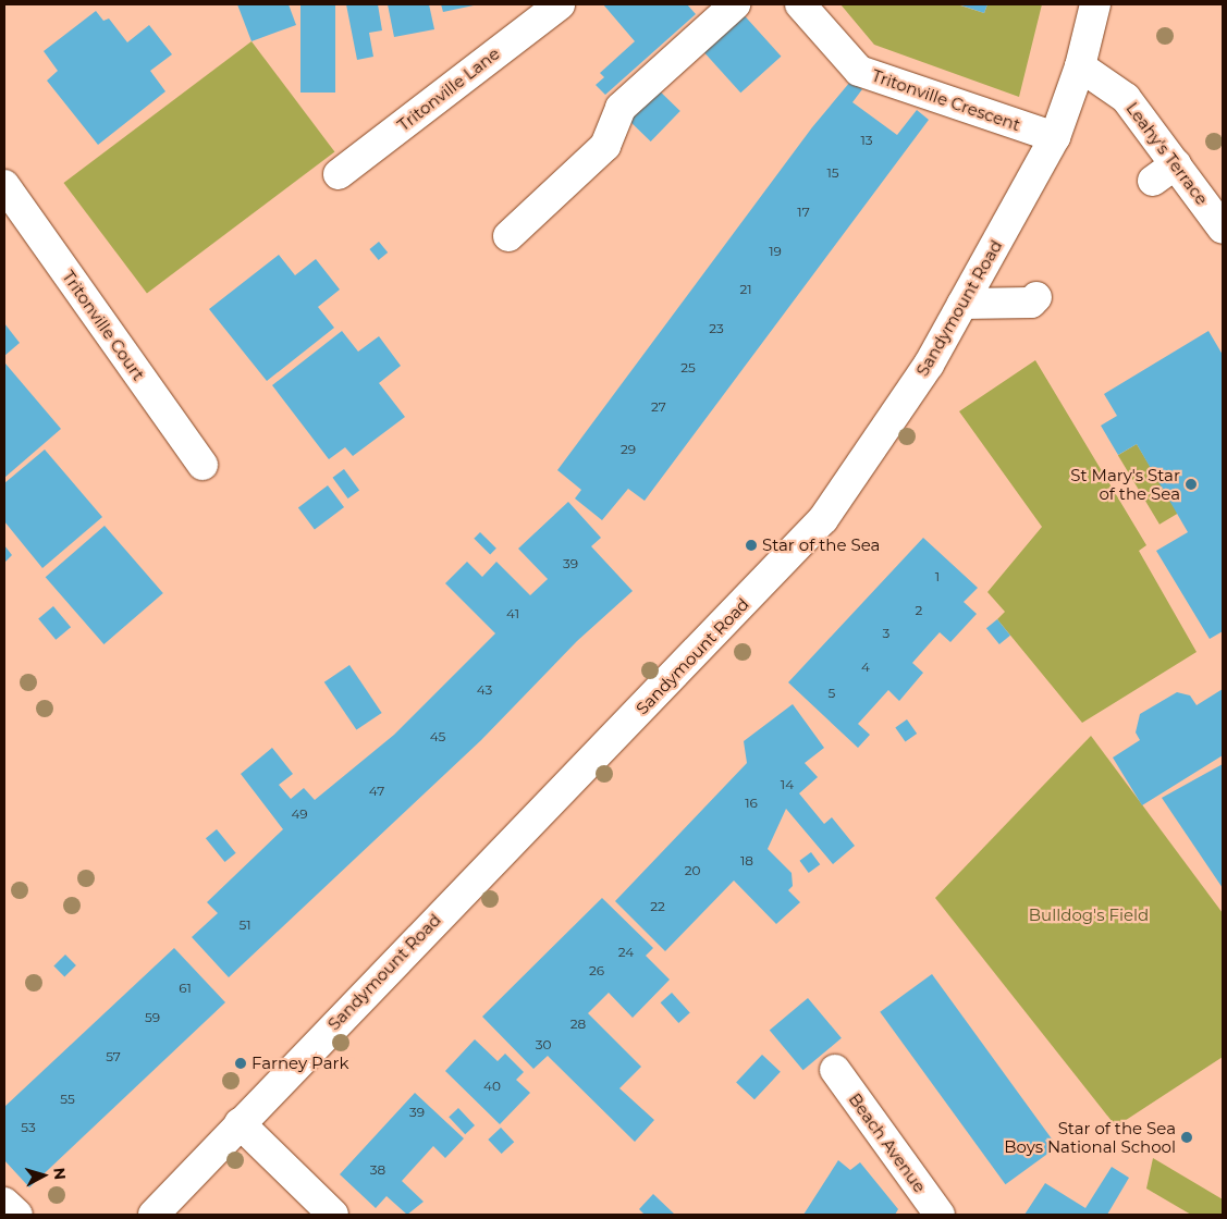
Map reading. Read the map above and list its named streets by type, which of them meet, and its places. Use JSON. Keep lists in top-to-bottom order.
{
  "streets": {
    "street": [
      "Tritonville Lane",
      "Tritonville Crescent",
      "Leahy's Terrace",
      "Sandymount Road",
      "Tritonville Court",
      "Beach Avenue"
    ]
  },
  "crossings": [
    ["Tritonville Crescent", "Sandymount Road"],
    ["Leahy's Terrace", "Sandymount Road"]
  ],
  "parks": ["Bulldog's Field"],
  "places": [
    "St Mary's Star of the Sea",
    "Star of the Sea",
    "Farney Park",
    "Star of the Sea Boys National School"
  ],
  "house_numbers": [
    "13",
    "15",
    "17",
    "19",
    "21",
    "23",
    "25",
    "27",
    "29",
    "39",
    "1",
    "2",
    "41",
    "3",
    "4",
    "43",
    "5",
    "45",
    "14",
    "47",
    "16",
    "49",
    "18",
    "20",
    "22",
    "51",
    "24",
    "26",
    "61",
    "59",
    "28",
    "30",
    "57",
    "40",
    "55",
    "39",
    "53",
    "38"
  ],
  "north": "right"
}
